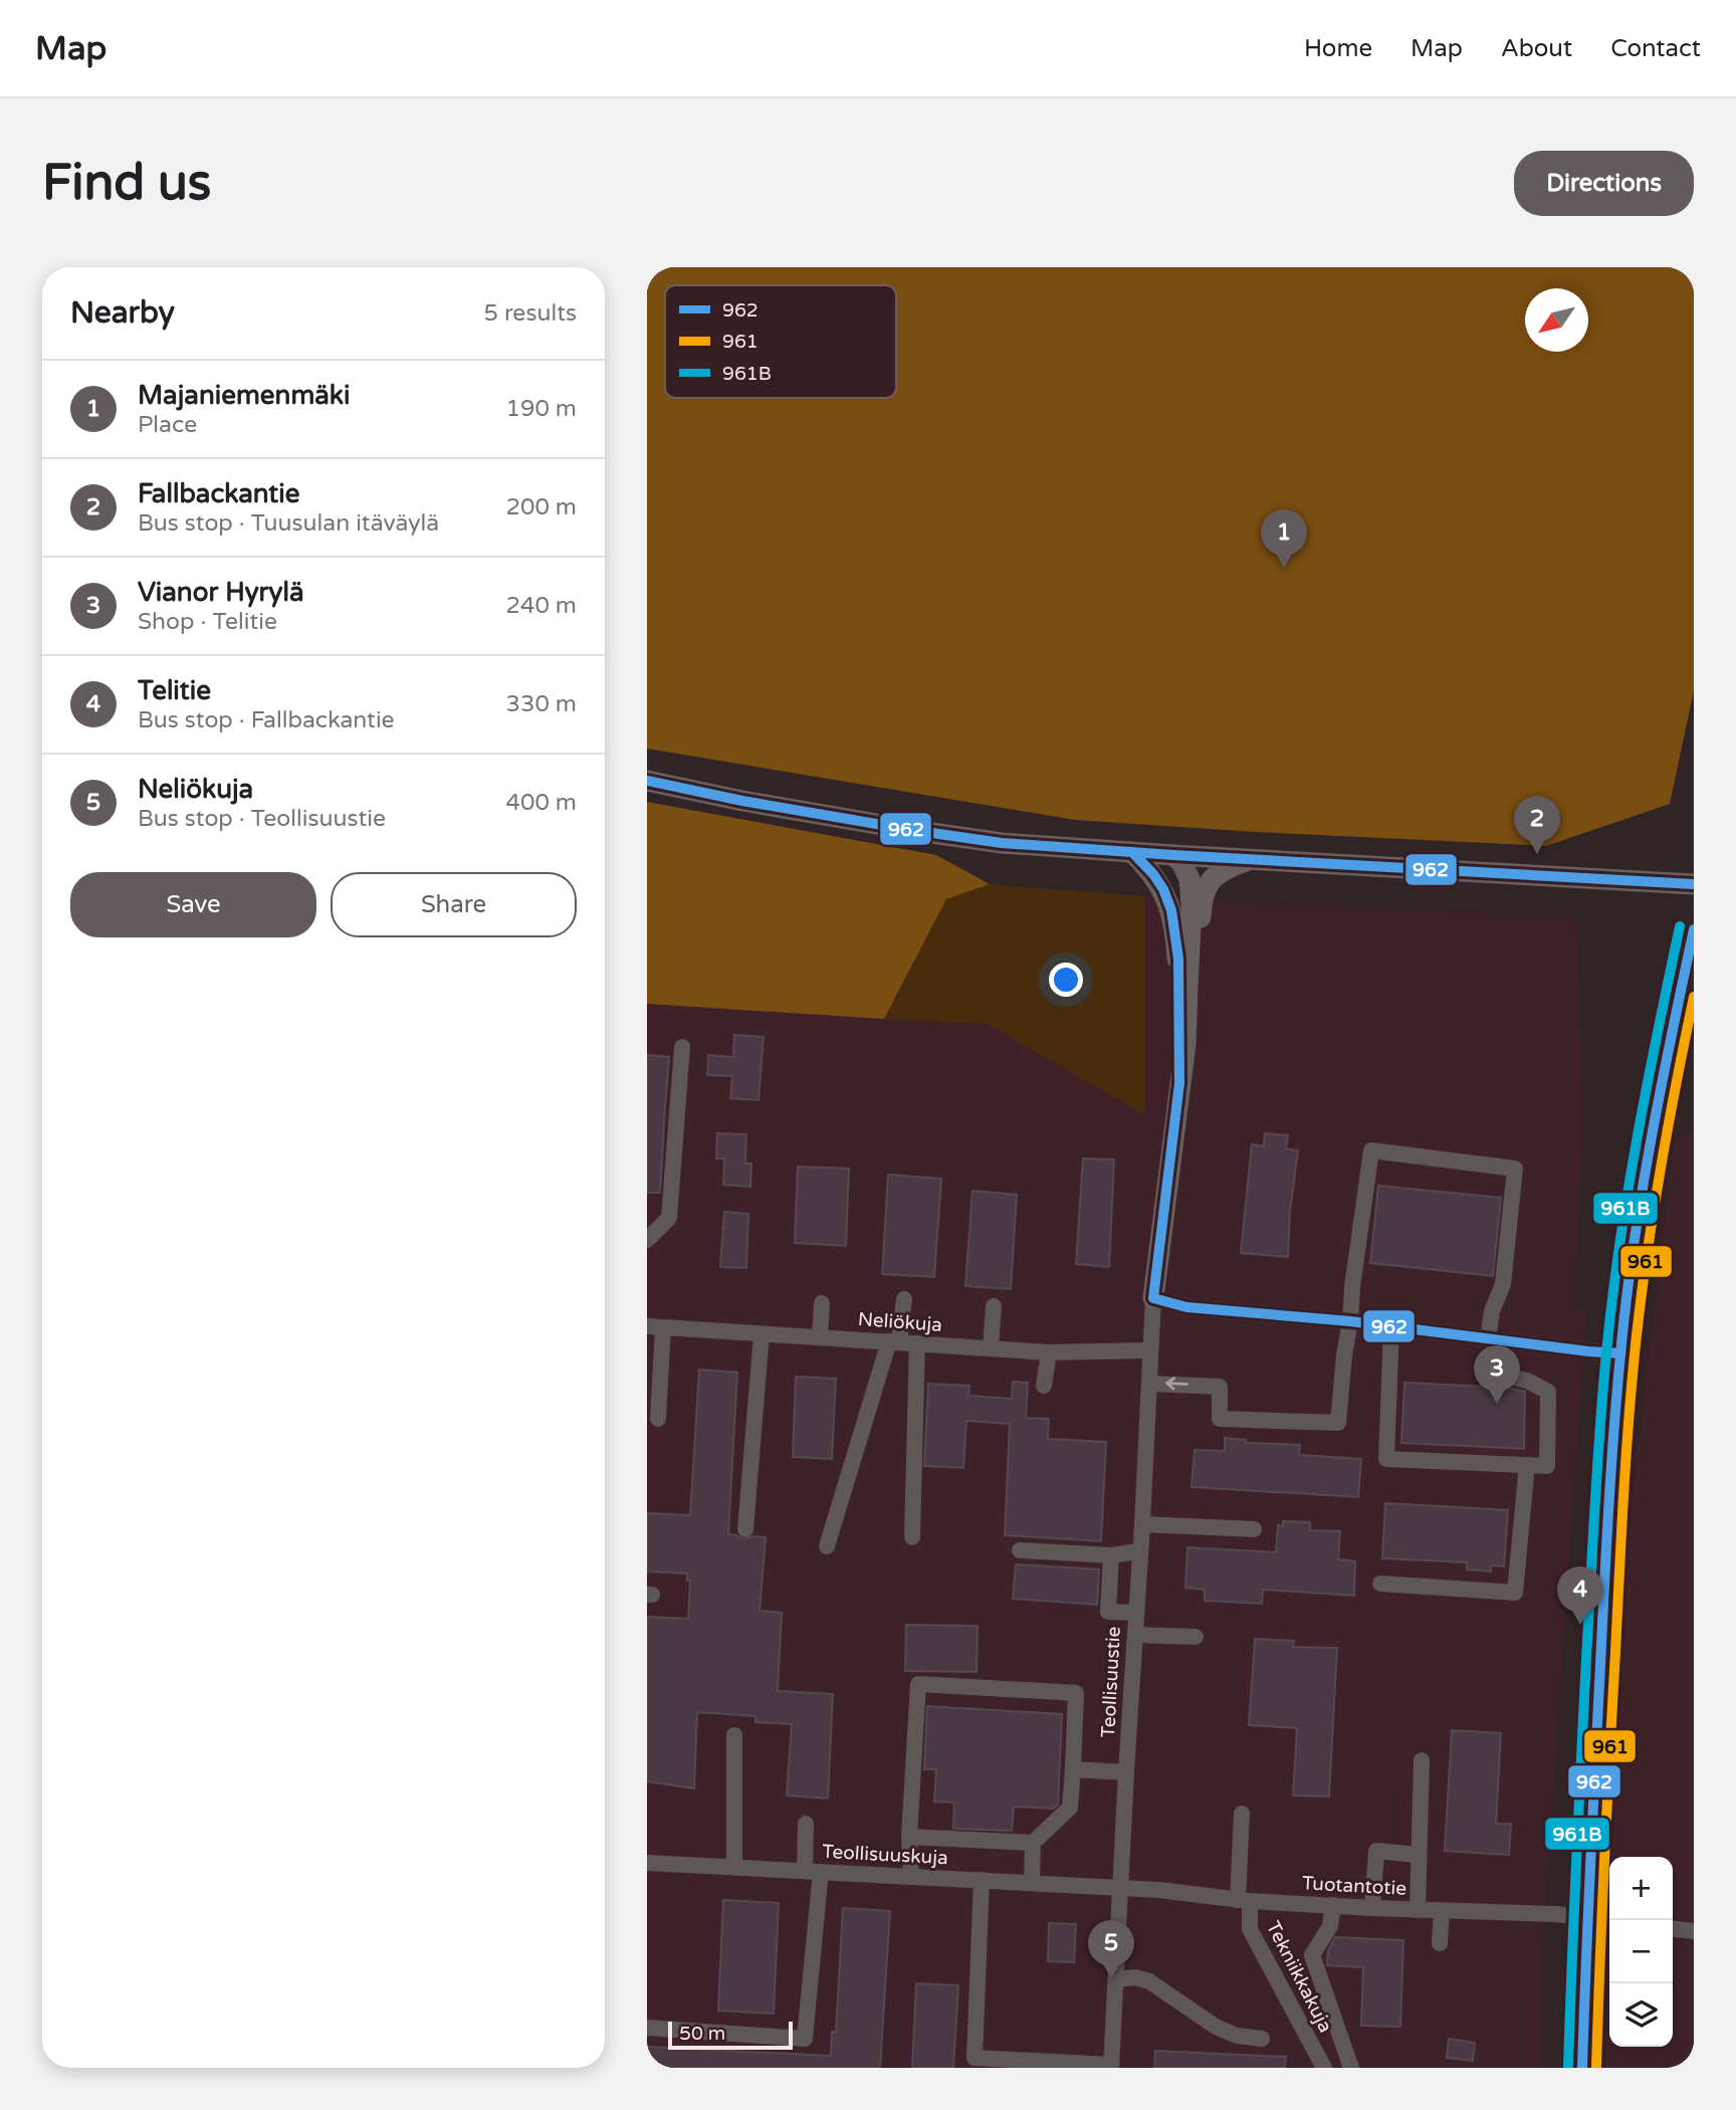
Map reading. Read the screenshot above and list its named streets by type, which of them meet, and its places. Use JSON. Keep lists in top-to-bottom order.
{
  "streets": {
    "street": [
      "Neliökuja",
      "Teollisuustie",
      "Teollisuuskuja",
      "Tuotantotie",
      "Tekniikkakuja"
    ]
  },
  "crossings": [
    ["Neliökuja", "Teollisuustie"],
    ["Teollisuustie", "Teollisuuskuja"],
    ["Teollisuustie", "Tuotantotie"],
    ["Teollisuuskuja", "Tuotantotie"],
    ["Tuotantotie", "Tekniikkakuja"]
  ],
  "lines": ["transit line 962", "transit line 961B", "transit line 961"],
  "legend": ["962", "961", "961B"],
  "scale_bar": "50 m",
  "north": "bottom left",
  "page": {
    "header": "Map",
    "nav": [
      "Home",
      "Map",
      "About",
      "Contact"
    ],
    "buttons": [
      "Directions",
      ["Save", "Share"]
    ],
    "title": "Find us",
    "heading": ["Nearby", "5 results"],
    "list": [
      {
        "mark": "1",
        "name": "Majaniemenmäki",
        "note": "Place",
        "value": "190 m"
      },
      {
        "mark": "2",
        "name": "Fallbackantie",
        "note": "Bus stop · Tuusulan itäväylä",
        "value": "200 m"
      },
      {
        "mark": "3",
        "name": "Vianor Hyrylä",
        "note": "Shop · Telitie",
        "value": "240 m"
      },
      {
        "mark": "4",
        "name": "Telitie",
        "note": "Bus stop · Fallbackantie",
        "value": "330 m"
      },
      {
        "mark": "5",
        "name": "Neliökuja",
        "note": "Bus stop · Teollisuustie",
        "value": "400 m"
      }
    ],
    "pins": [
      "1",
      "2",
      "3",
      "4",
      "5"
    ],
    "map_buttons": ["+", "−"],
    "scale": "50 m"
  }
}
